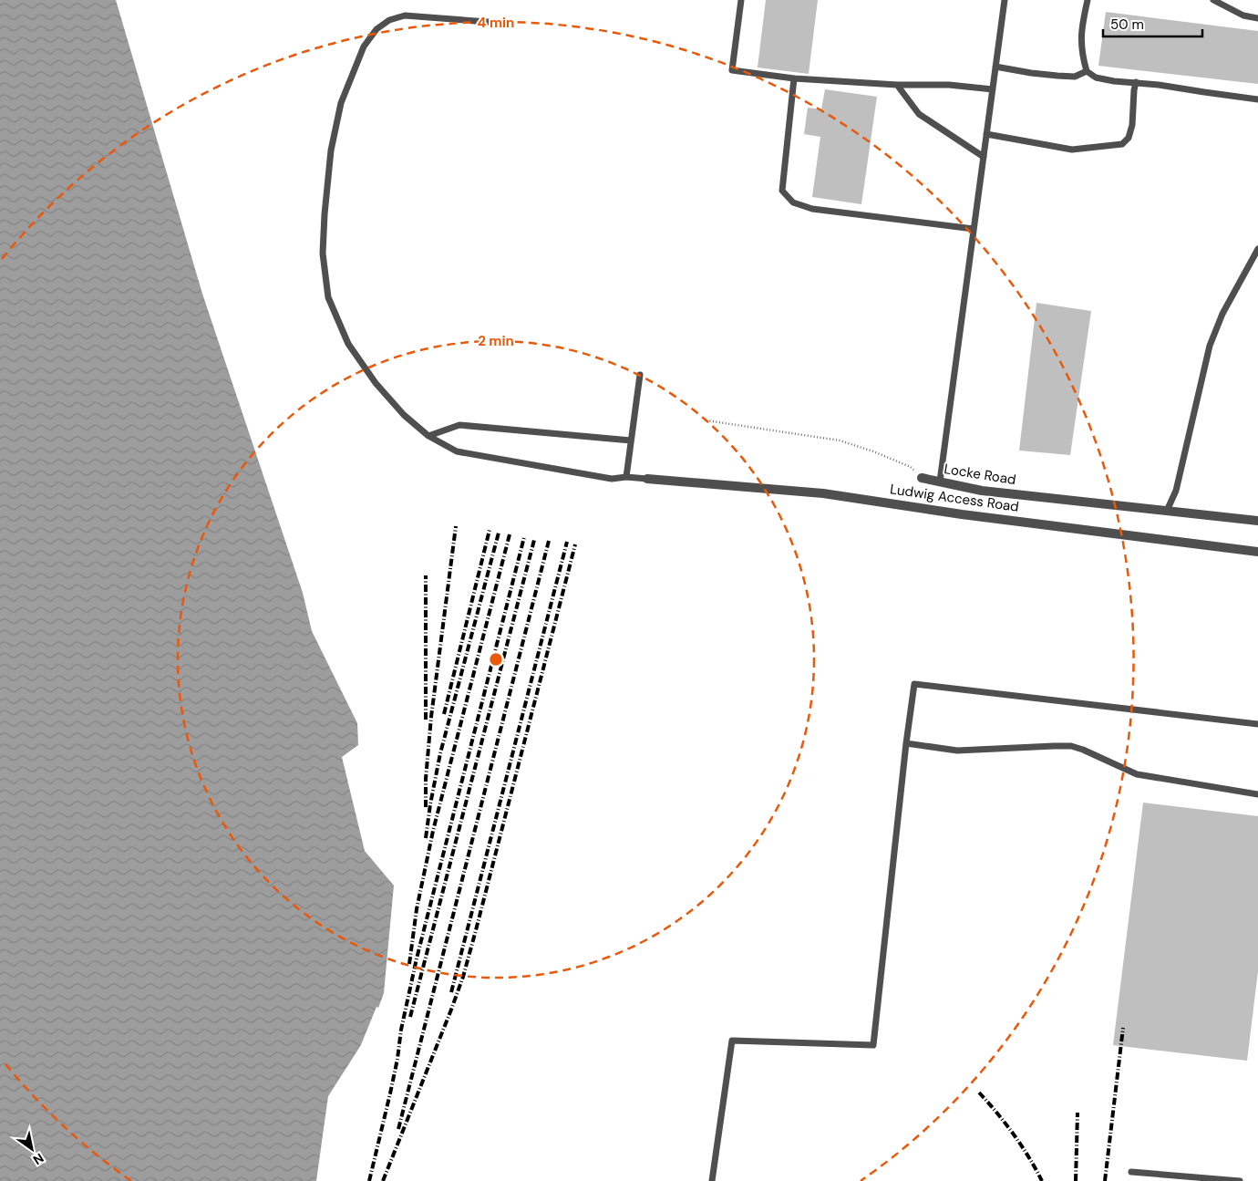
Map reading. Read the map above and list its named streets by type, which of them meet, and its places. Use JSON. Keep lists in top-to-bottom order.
{
  "streets": {
    "street": ["Locke Road", "Ludwig Access Road"]
  },
  "scale_bar": "50 m",
  "north": "bottom right",
  "rings": ["4 min", "2 min"]
}
